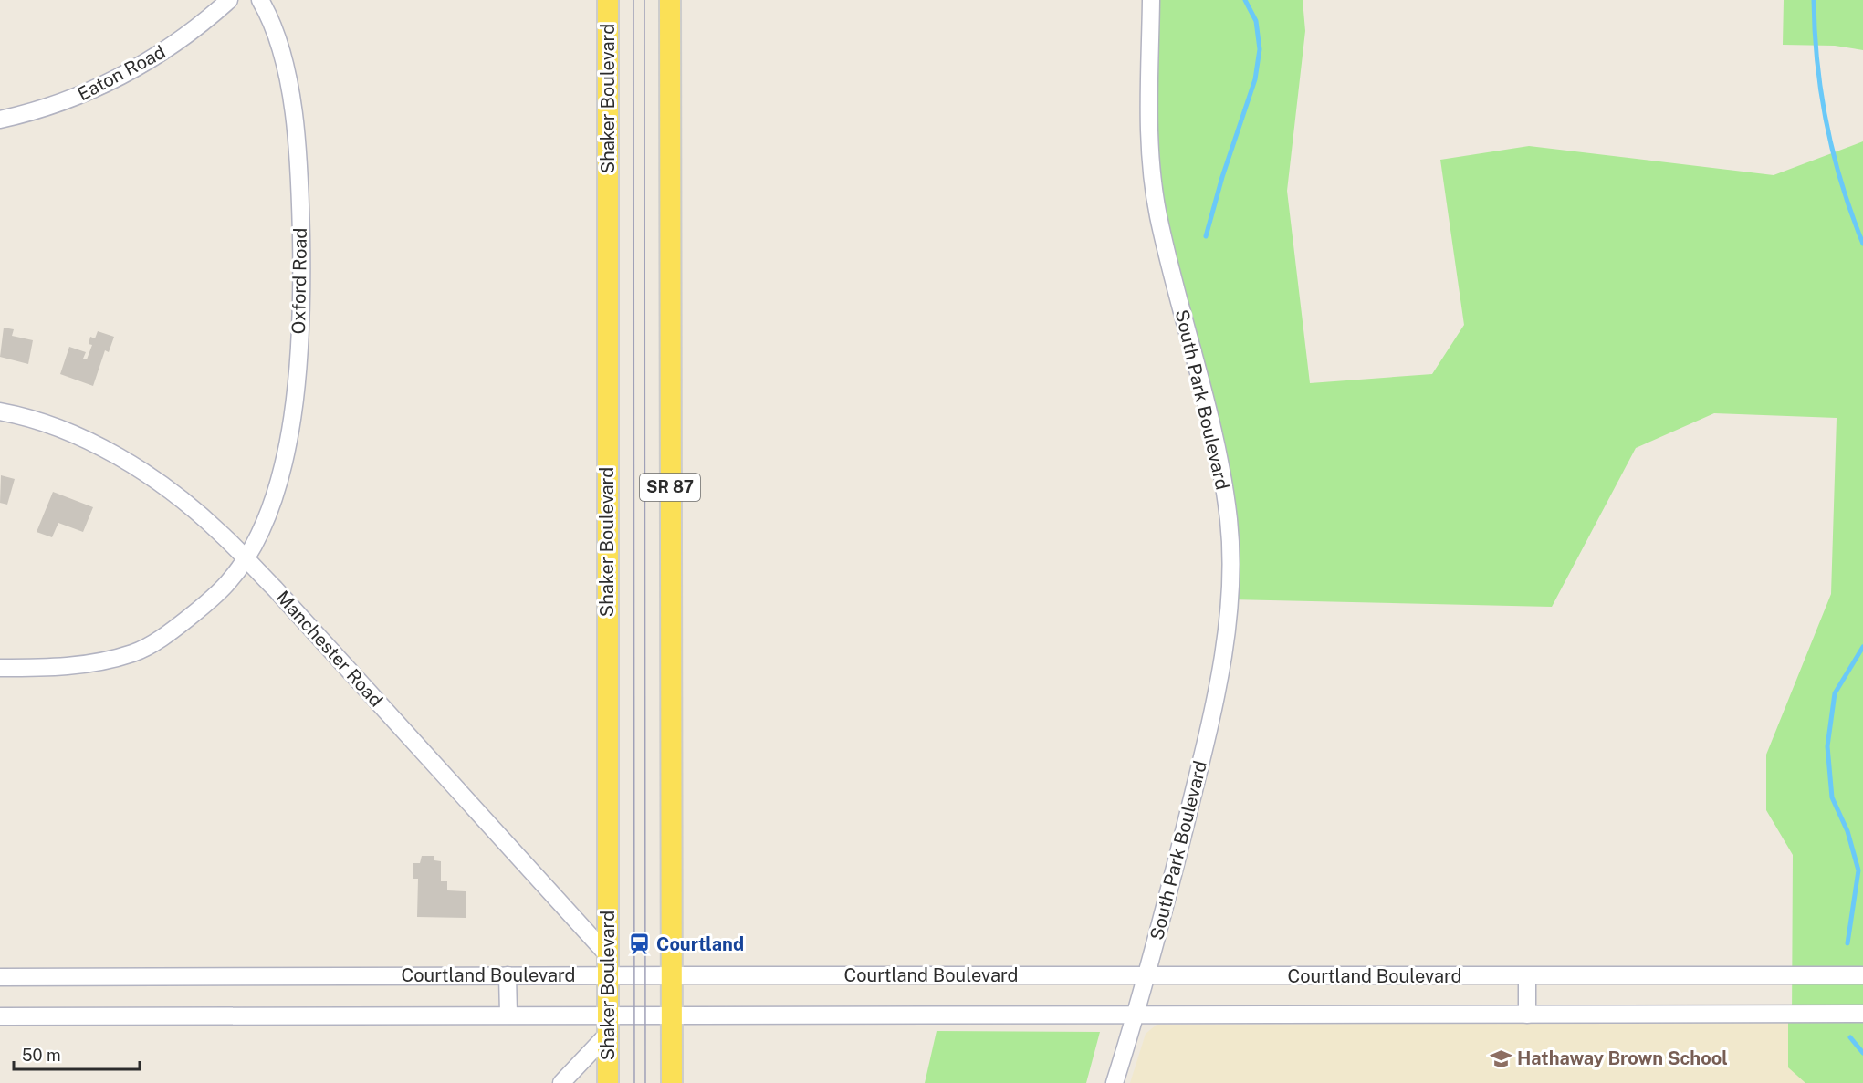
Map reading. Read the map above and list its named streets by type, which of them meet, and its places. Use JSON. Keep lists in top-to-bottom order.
{
  "streets": {
    "main road": ["Shaker Boulevard", "SR 87"],
    "street": [
      "Eaton Road",
      "Oxford Road",
      "South Park Boulevard",
      "Manchester Road",
      "Courtland Boulevard"
    ]
  },
  "crossings": [
    ["Shaker Boulevard", "Manchester Road"],
    ["Shaker Boulevard", "Courtland Boulevard"],
    ["Oxford Road", "Manchester Road"],
    ["South Park Boulevard", "Courtland Boulevard"],
    ["SR 87", "Courtland Boulevard"]
  ],
  "places": {
    "station": ["Courtland"],
    "school or university": ["Hathaway Brown School"]
  },
  "scale_bar": "50 m"
}
